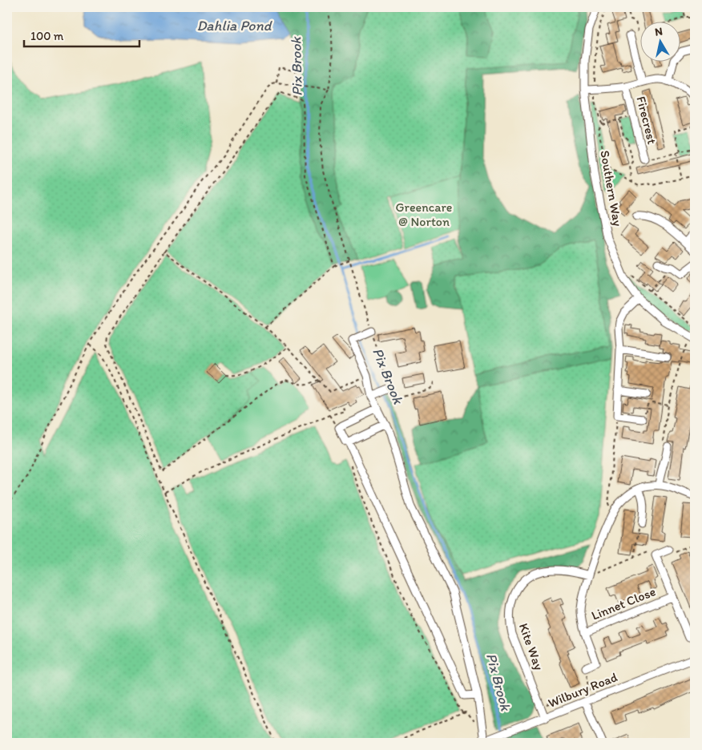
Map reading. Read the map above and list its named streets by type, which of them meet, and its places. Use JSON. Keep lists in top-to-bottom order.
{
  "streets": {
    "street": [
      "Firecrest",
      "Southern Way",
      "Linnet Close",
      "Kite Way",
      "Wilbury Road"
    ]
  },
  "crossings": [
    ["Firecrest", "Southern Way"],
    ["Kite Way", "Wilbury Road"]
  ],
  "water": ["Dahlia Pond", "Pix Brook"],
  "parks": ["Greencare @ Norton"],
  "scale_bar": "100 m",
  "north": "top"
}
